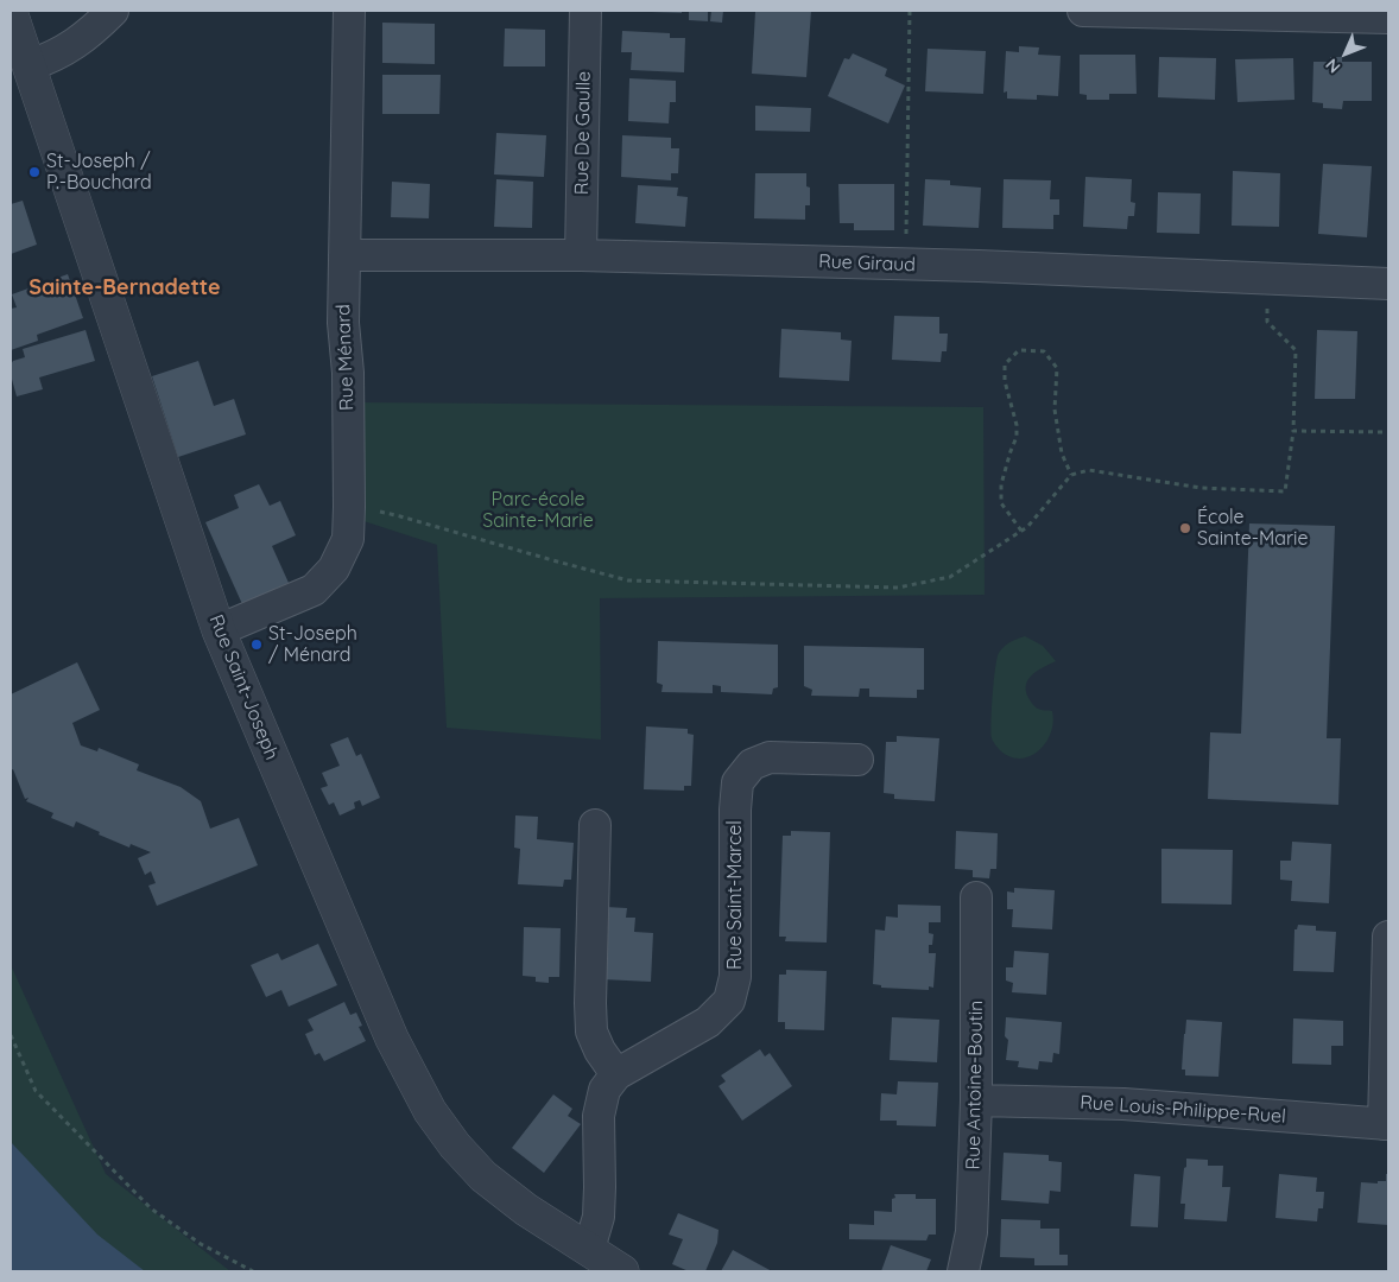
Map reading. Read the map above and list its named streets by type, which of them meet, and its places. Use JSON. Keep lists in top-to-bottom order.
{
  "streets": {
    "street": [
      "Rue De Gaulle",
      "Rue Giraud",
      "Rue Ménard",
      "Rue Saint-Joseph",
      "Rue Saint-Marcel",
      "Rue Antoine-Boutin",
      "Rue Louis-Philippe-Ruel"
    ]
  },
  "crossings": [
    ["Rue De Gaulle", "Rue Giraud"],
    ["Rue Giraud", "Rue Ménard"],
    ["Rue Ménard", "Rue Saint-Joseph"],
    ["Rue Antoine-Boutin", "Rue Louis-Philippe-Ruel"]
  ],
  "districts": ["Sainte-Bernadette"],
  "parks": ["Parc-école Sainte-Marie"],
  "places": ["St-Joseph / P.-Bouchard", "École Sainte-Marie", "St-Joseph / Ménard"],
  "north": "bottom left"
}
